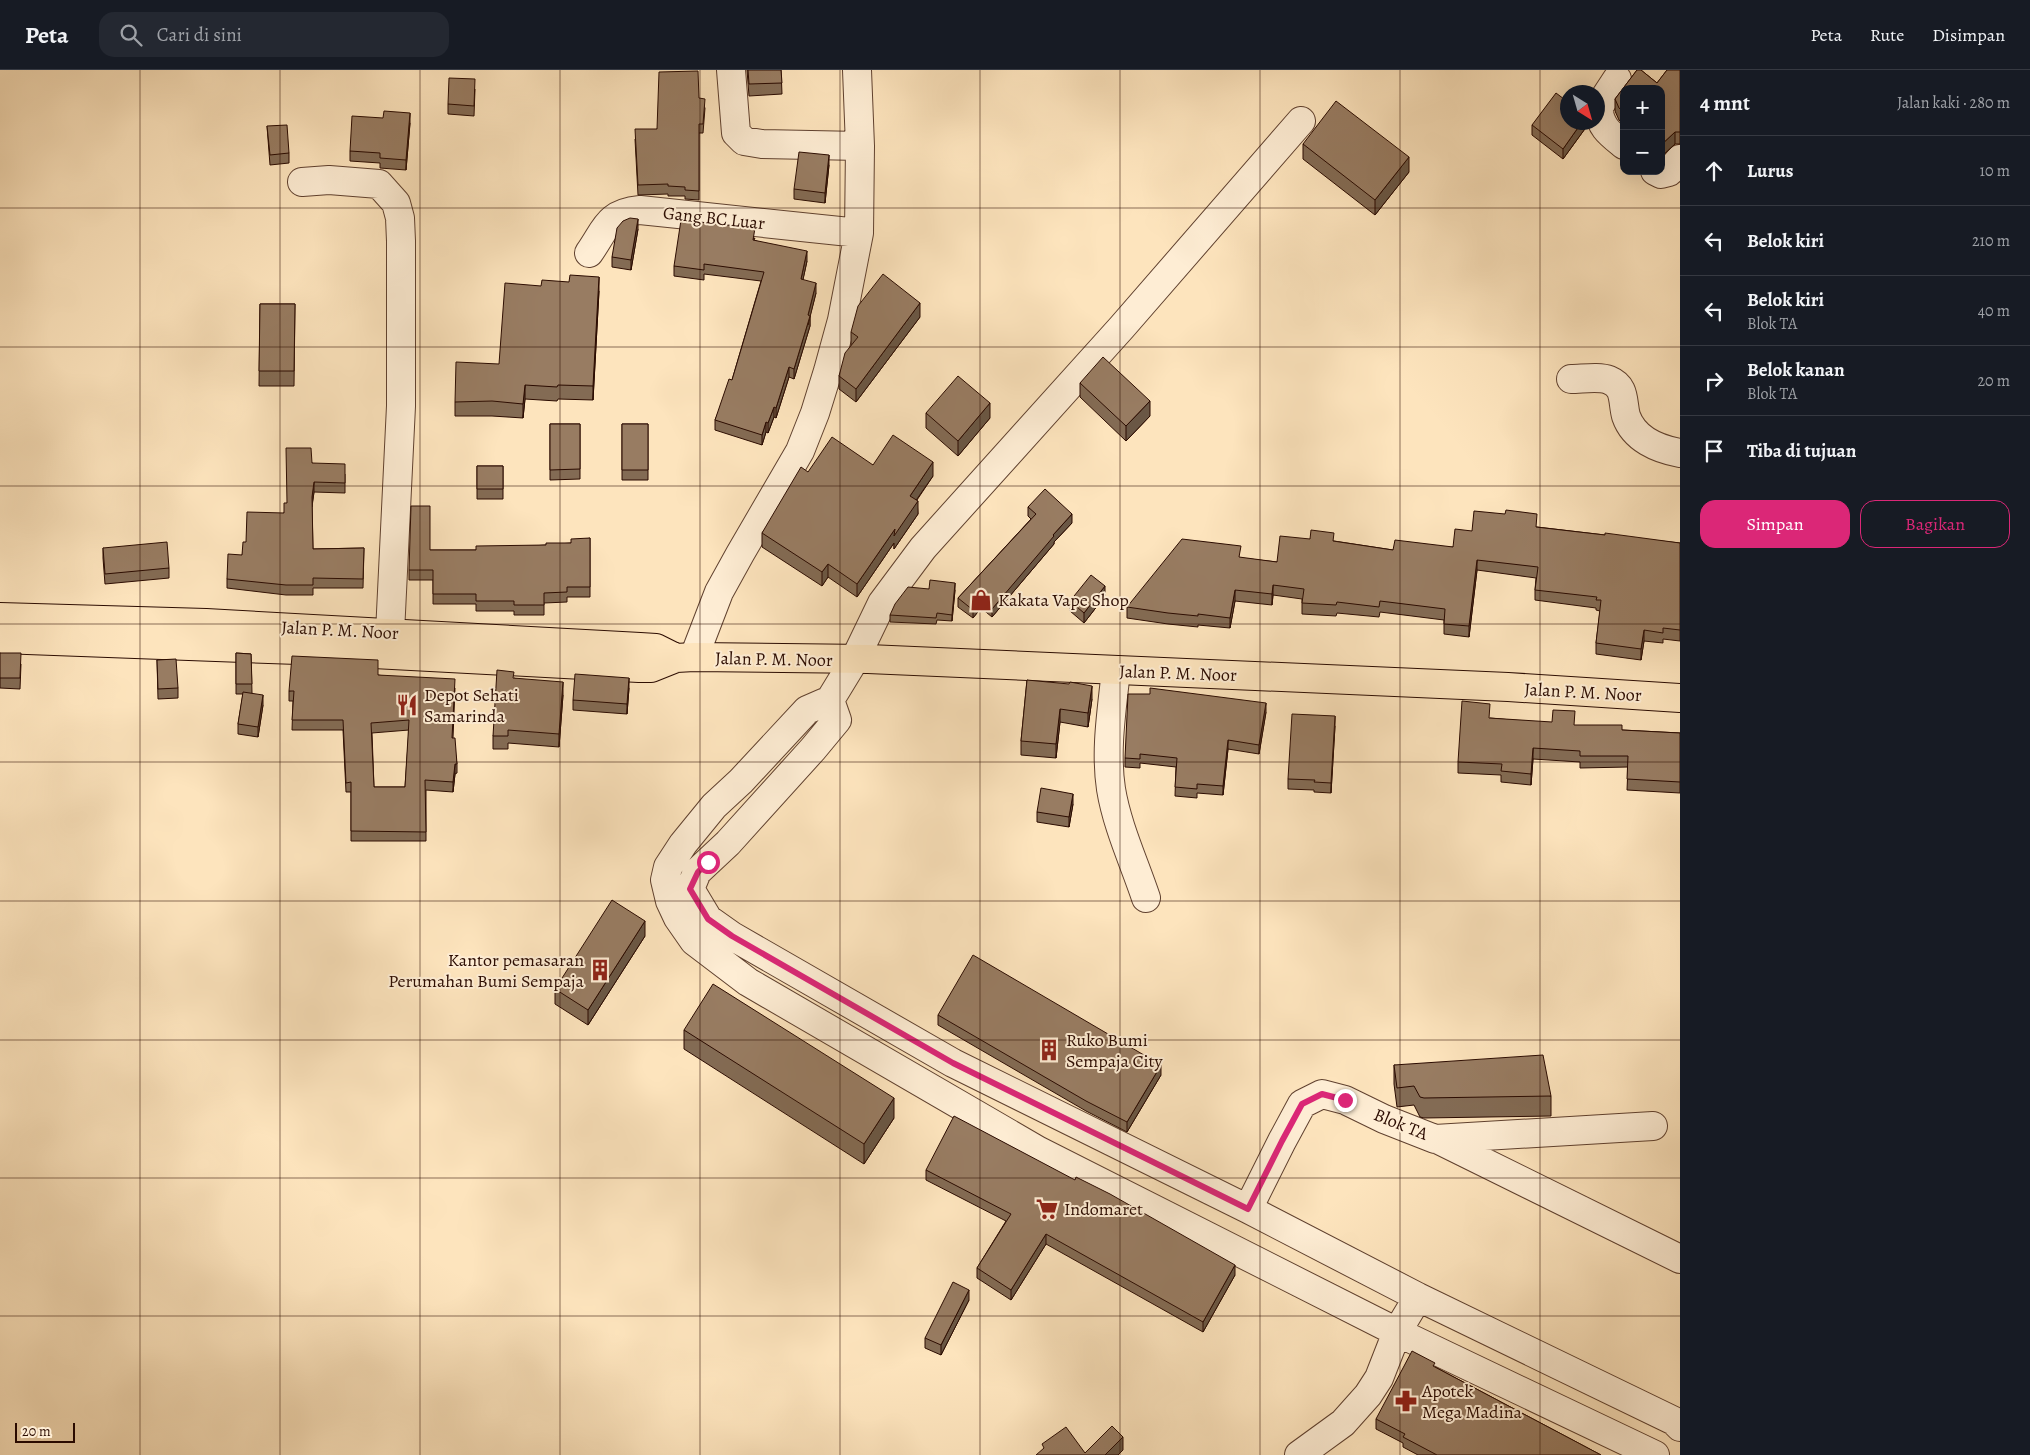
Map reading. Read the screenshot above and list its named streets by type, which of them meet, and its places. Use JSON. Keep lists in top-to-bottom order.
{
  "streets": {
    "highway": ["Jalan P. M. Noor"],
    "street": ["Gang BC Luar", "Blok TA"]
  },
  "places": {
    "shop": ["Kakata Vape Shop"],
    "restaurant": ["Depot Sehati Samarinda"],
    "building": ["Kantor pemasaran Perumahan Bumi Sempaja", "Ruko Bumi Sempaja City"],
    "supermarket": ["Indomaret"],
    "pharmacy": ["Apotek Mega Madina"]
  },
  "scale_bar": "20 m",
  "north": "bottom right",
  "page": {
    "header": "Peta",
    "search": "Cari di sini",
    "nav": ["Peta", "Rute", "Disimpan"],
    "heading": ["4 mnt", "Jalan kaki · 280 m"],
    "map_buttons": ["+", "−"],
    "list": [
      ["Lurus", "10 m"],
      ["Belok kiri", "210 m"],
      ["Belok kiri", "Blok TA", "40 m"],
      ["Belok kanan", "Blok TA", "20 m"],
      "Tiba di tujuan"
    ],
    "buttons": ["Simpan", "Bagikan"],
    "scale": "20 m"
  }
}
